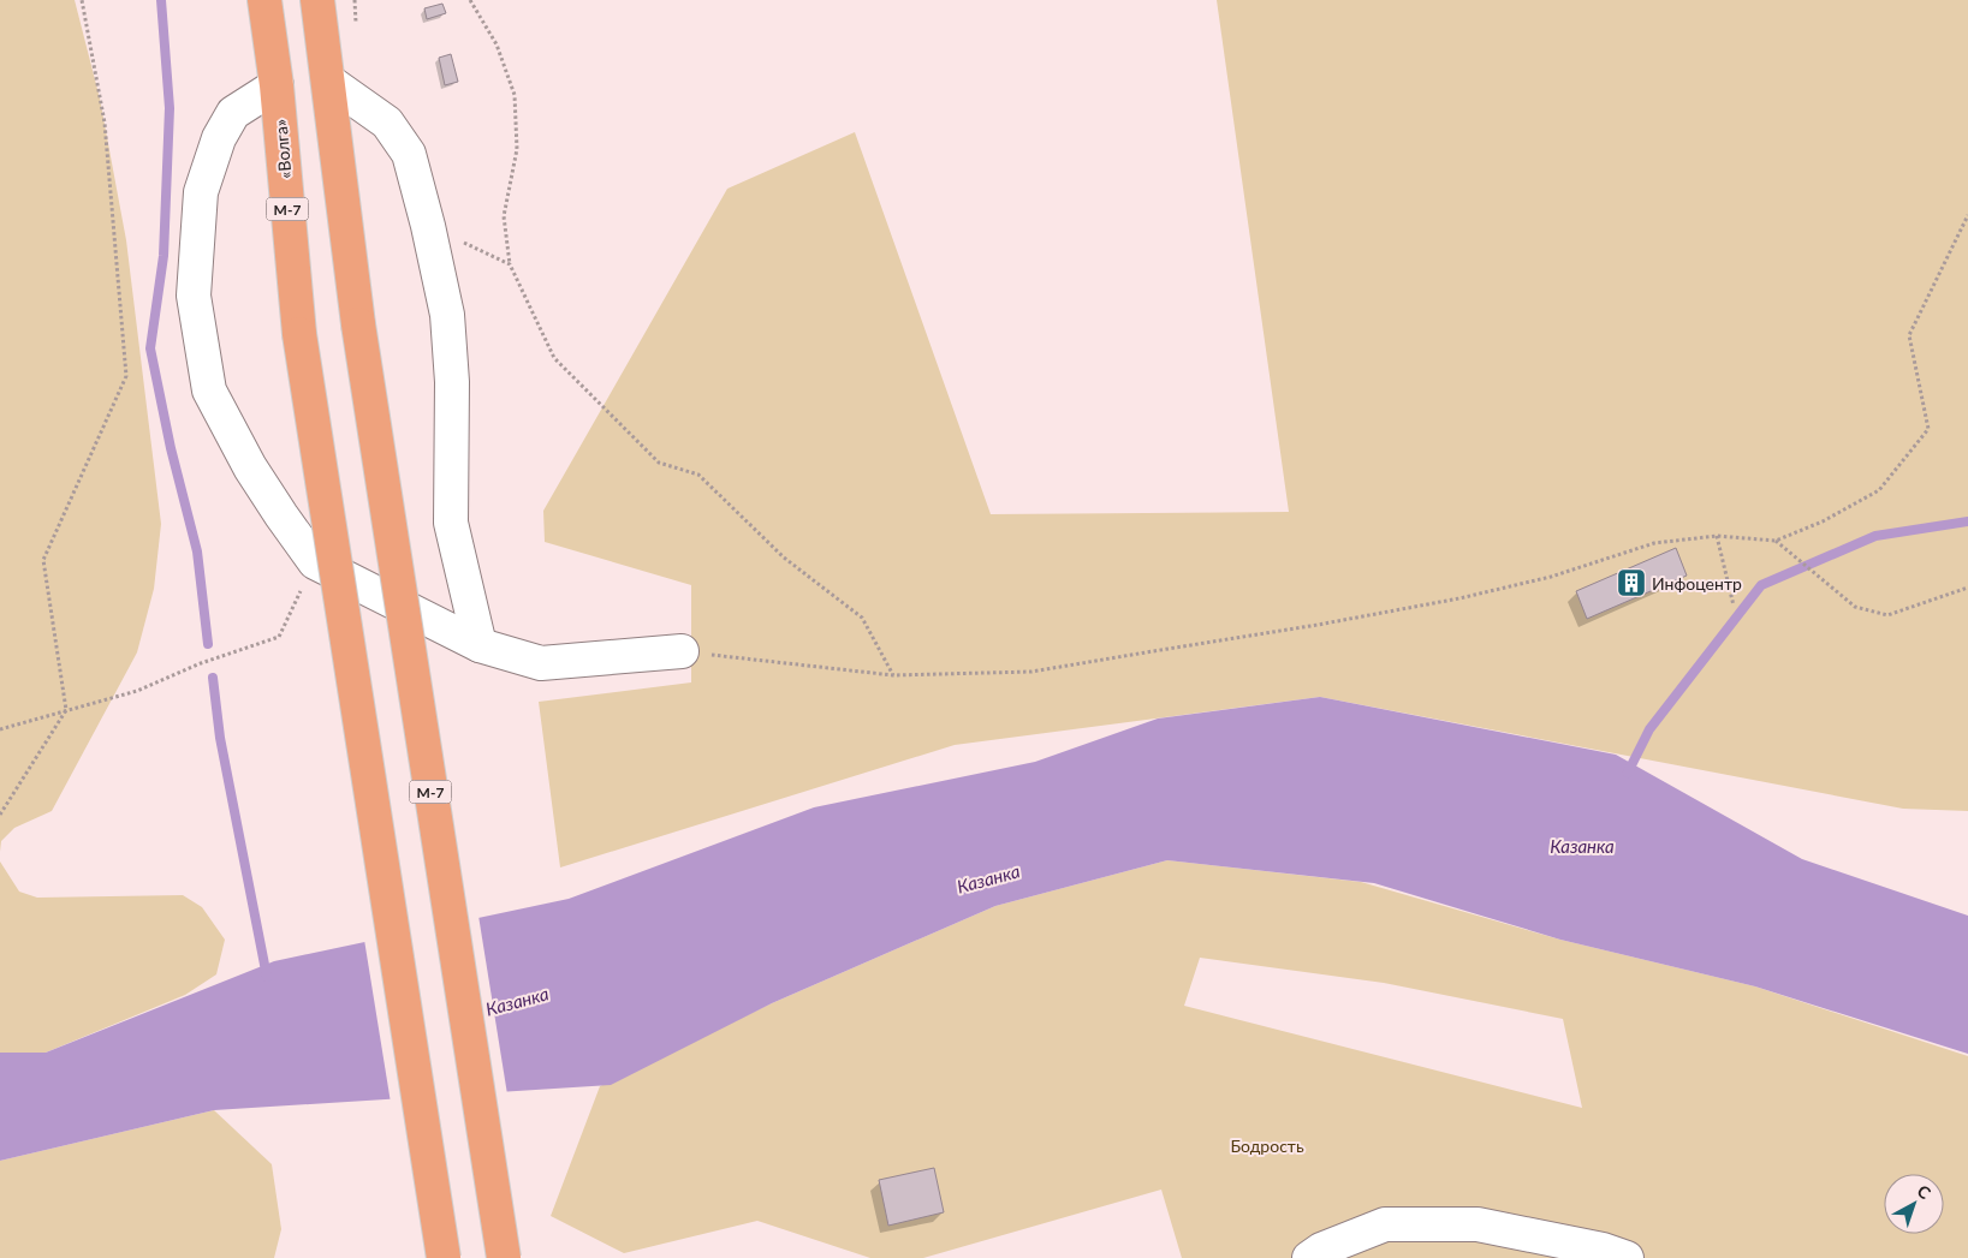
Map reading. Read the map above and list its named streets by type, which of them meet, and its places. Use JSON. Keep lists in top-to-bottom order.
{
  "streets": {
    "highway": ["«Волга»", "М-7"]
  },
  "water": ["Казанка"],
  "parks": ["Бодрость"],
  "places": {
    "building": ["Инфоцентр"]
  },
  "north": "top right"
}
